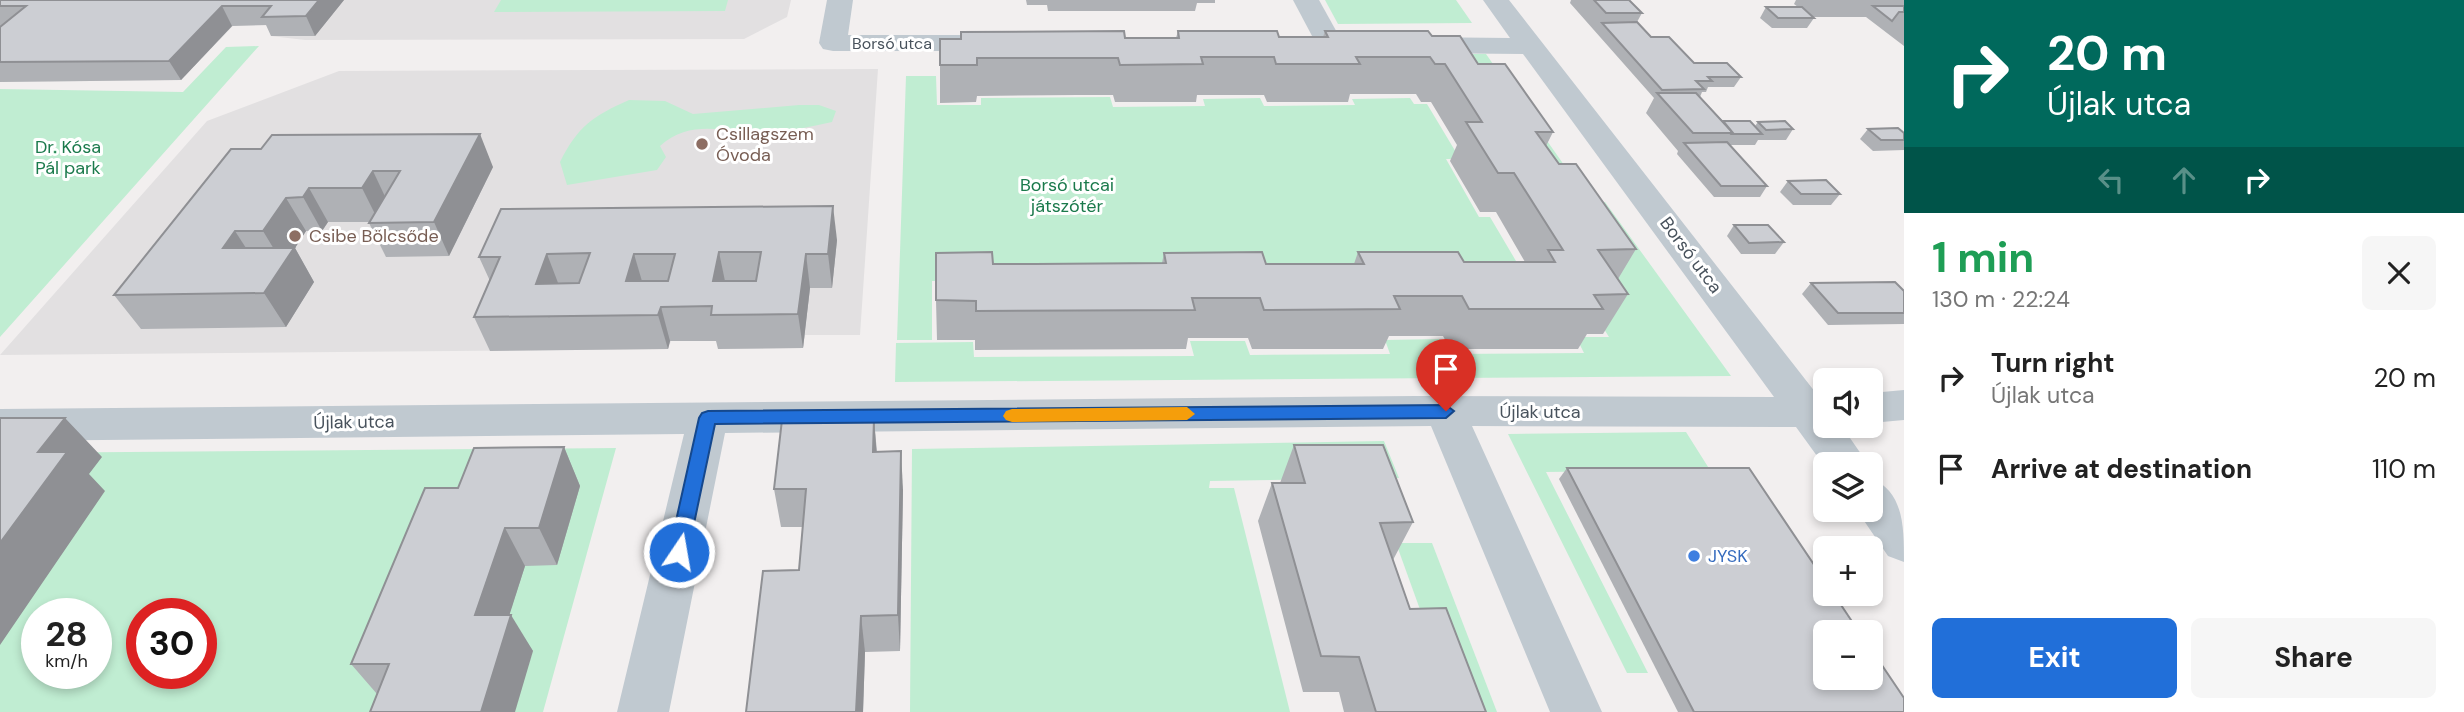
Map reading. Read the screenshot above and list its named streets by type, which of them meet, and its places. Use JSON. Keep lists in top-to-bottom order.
{
  "streets": {
    "street": ["Borsó utca", "Újlak utca"]
  },
  "parks": ["Dr. Kósa Pál park", "Borsó utcai játszótér"],
  "places": ["Csillagszem Óvoda", "Csibe Bölcsőde", "JYSK"],
  "page": {
    "turn": ["20 m", "Újlak utca"],
    "heading": ["1 min", "130 m · 22:24"],
    "list": [
      {
        "name": "Turn right",
        "note": "Újlak utca",
        "value": "20 m"
      },
      {
        "name": "Arrive at destination",
        "value": "110 m"
      }
    ],
    "map_buttons": ["+", "−"],
    "speed": "28 km/h",
    "limit": "30",
    "buttons": ["Exit", "Share"]
  }
}
